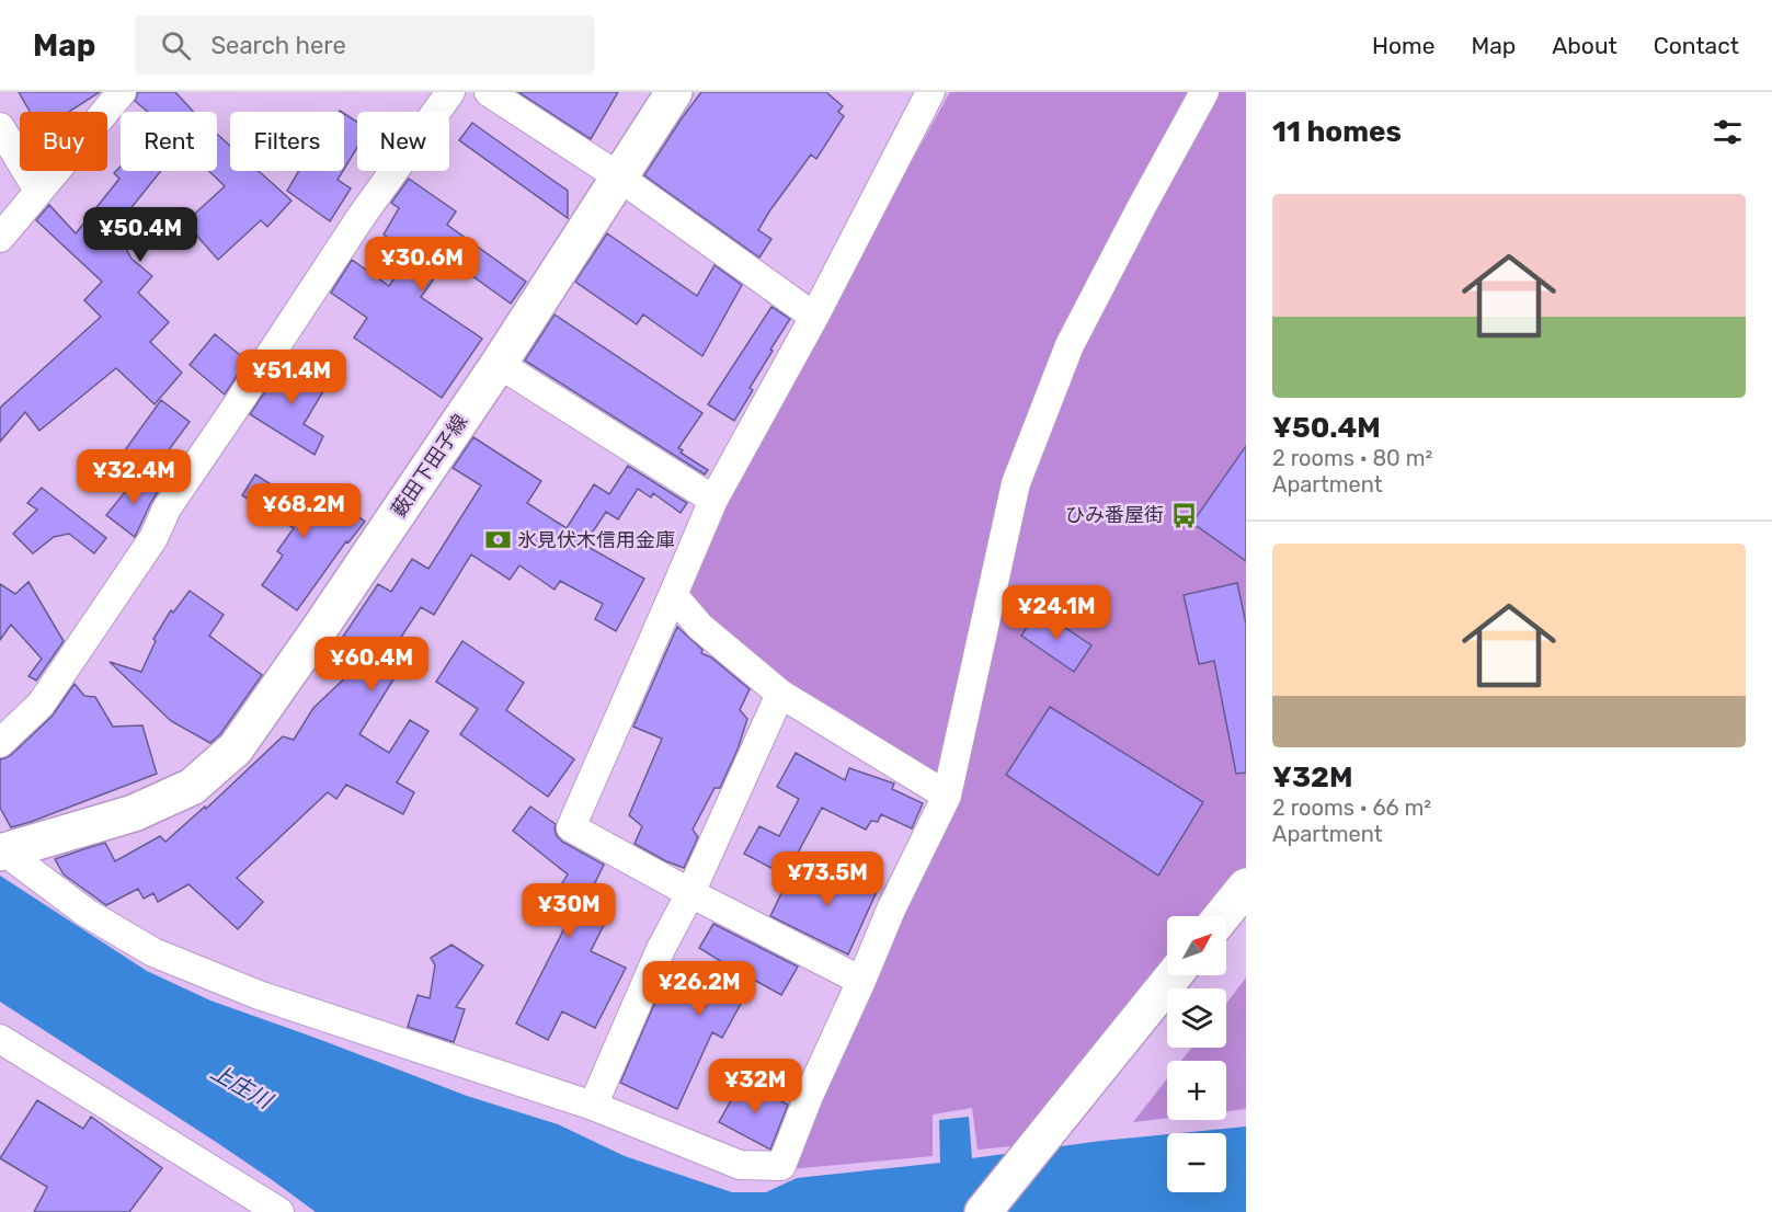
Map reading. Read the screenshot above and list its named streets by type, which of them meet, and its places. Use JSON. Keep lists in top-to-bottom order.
{
  "streets": {
    "main road": ["薮田下田子線"]
  },
  "water": ["上庄川"],
  "places": {
    "bus stop": ["ひみ番屋街"],
    "bank": ["氷見伏木信用金庫"]
  },
  "north": "top right",
  "page": {
    "header": "Map",
    "search": "Search here",
    "nav": [
      "Home",
      "Map",
      "About",
      "Contact"
    ],
    "heading": "11 homes",
    "chip": [
      "Buy",
      "Rent",
      "Filters",
      "New"
    ],
    "list": [
      {
        "name": "¥50.4M",
        "note": "2 rooms · 80 m² · Apartment"
      },
      {
        "name": "¥32M",
        "note": "2 rooms · 66 m² · Apartment"
      }
    ],
    "price": [
      "¥50.4M",
      "¥30.6M",
      "¥51.4M",
      "¥32.4M",
      "¥68.2M",
      "¥24.1M",
      "¥60.4M",
      "¥73.5M",
      "¥30M",
      "¥26.2M",
      "¥32M"
    ],
    "map_buttons": ["+", "−"]
  }
}
